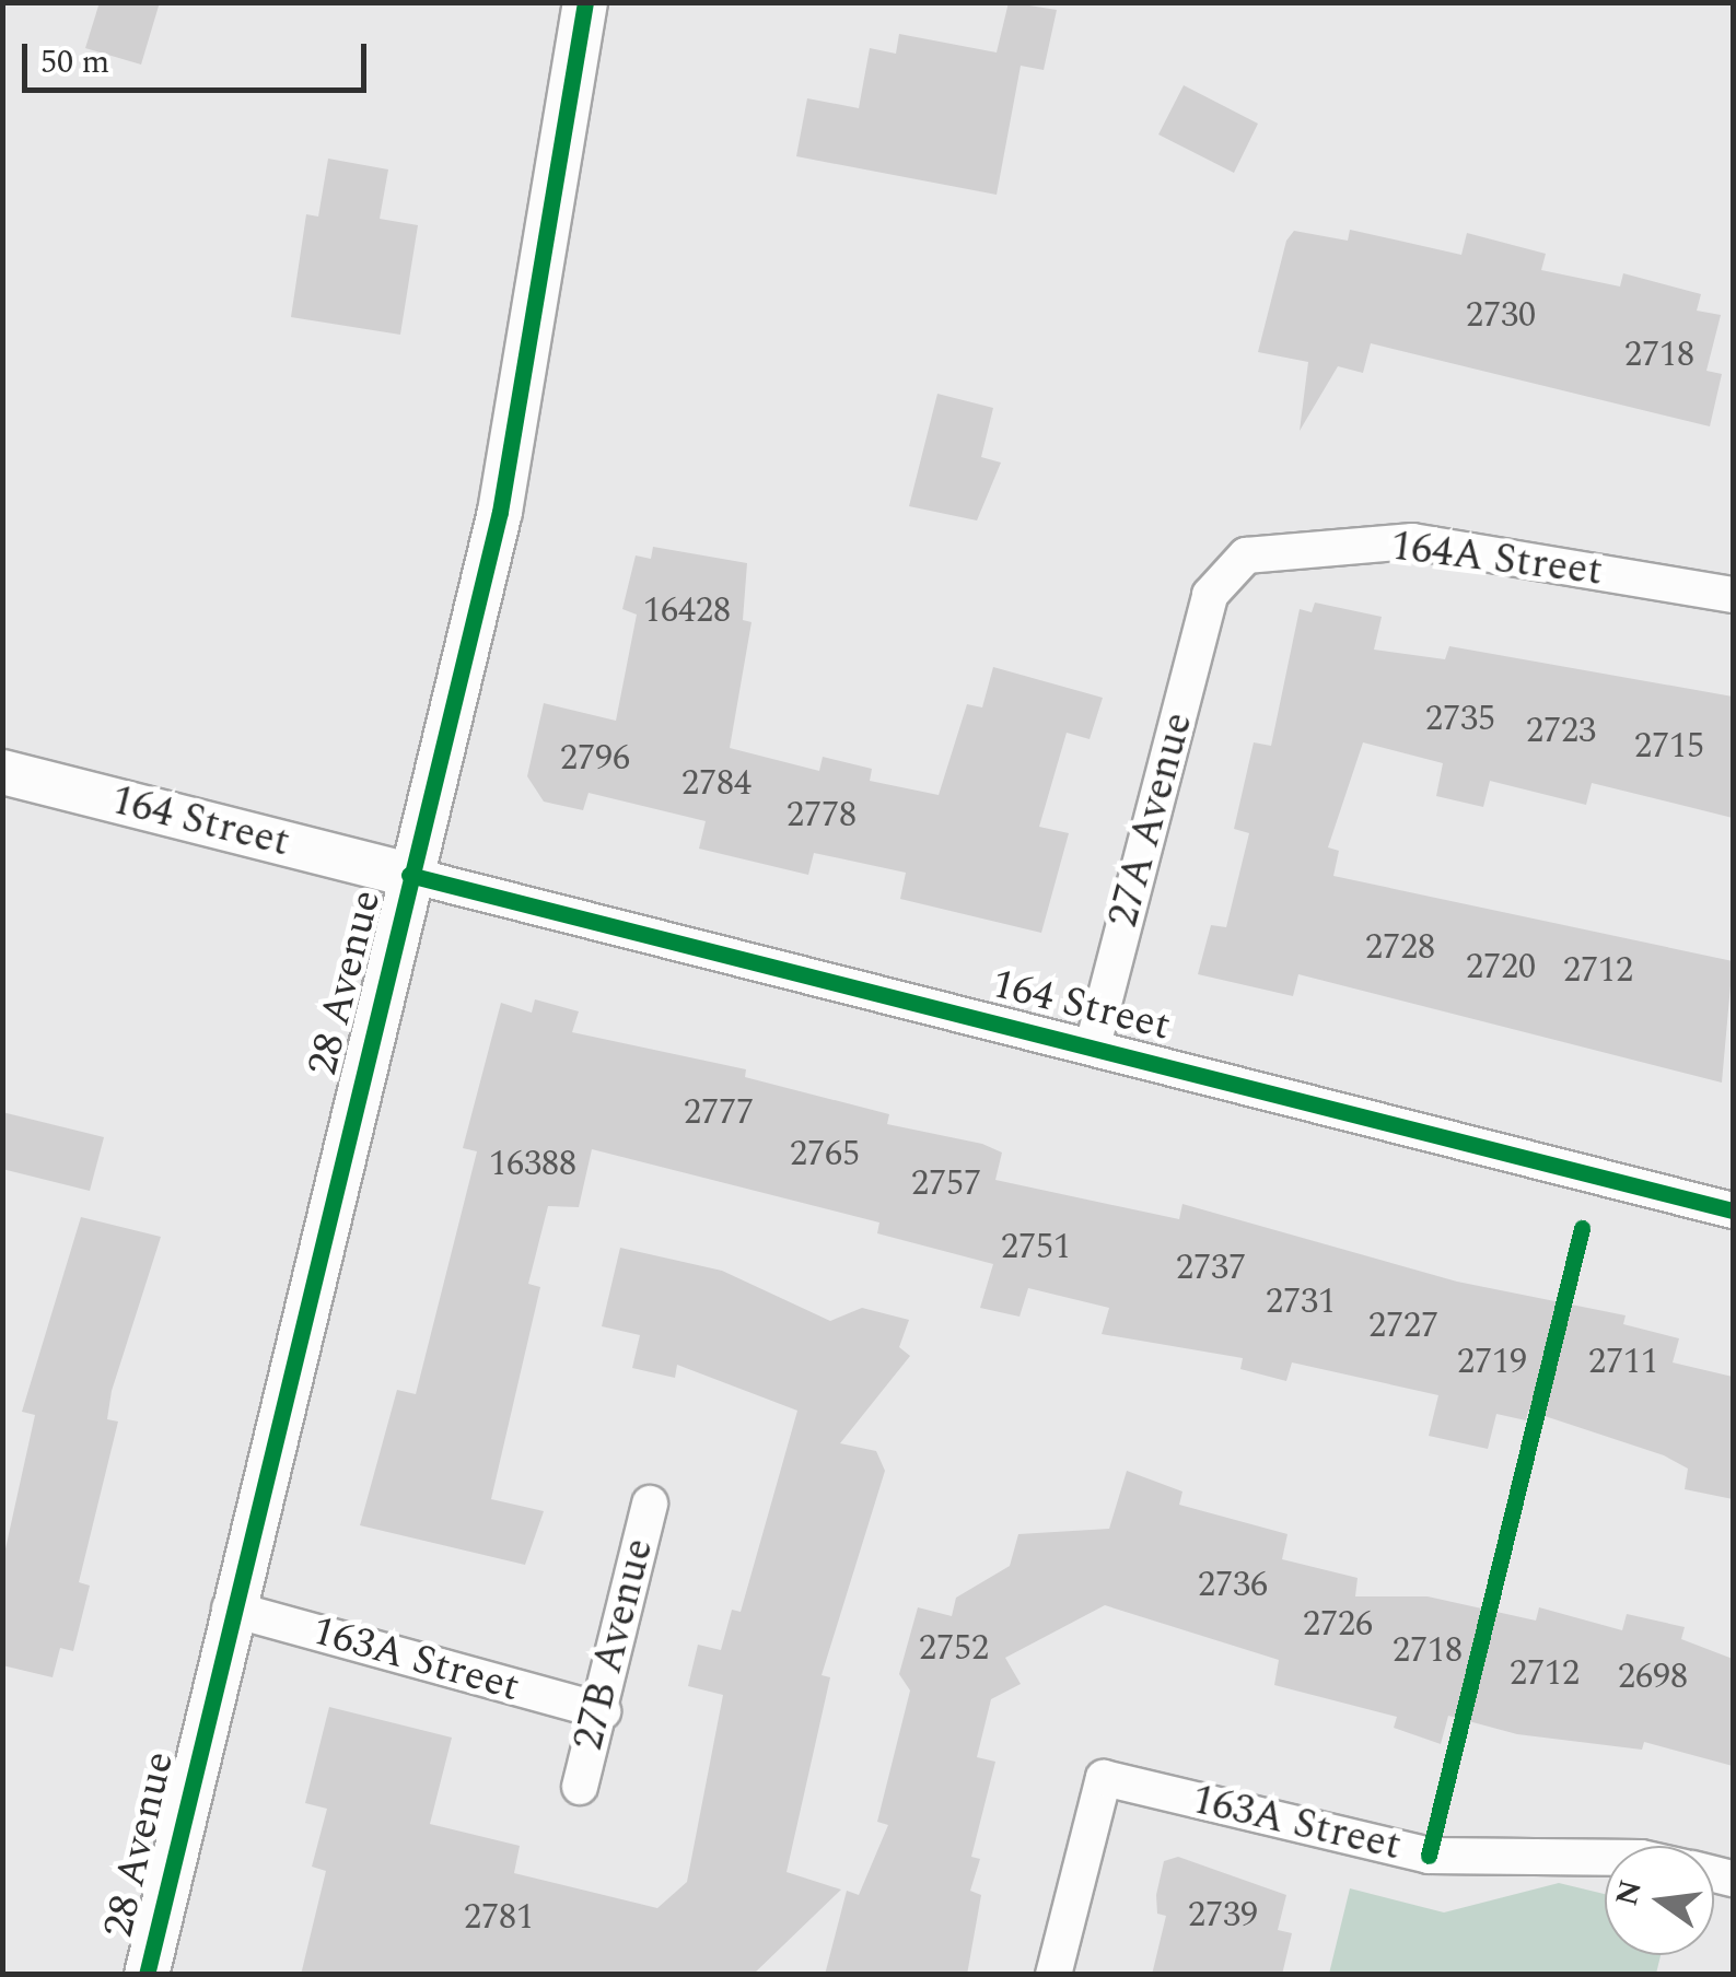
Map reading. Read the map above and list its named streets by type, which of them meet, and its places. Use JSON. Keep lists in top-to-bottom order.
{
  "streets": {
    "street": [
      "164A Street",
      "27A Avenue",
      "164 Street",
      "28 Avenue",
      "27B Avenue",
      "163A Street"
    ]
  },
  "crossings": [
    ["164A Street", "27A Avenue"],
    ["27A Avenue", "164 Street"],
    ["164 Street", "28 Avenue"],
    ["28 Avenue", "163A Street"],
    ["27B Avenue", "163A Street"]
  ],
  "house_numbers": [
    "2730",
    "2718",
    "16428",
    "2735",
    "2723",
    "2715",
    "2796",
    "2784",
    "2778",
    "2728",
    "2720",
    "2712",
    "2777",
    "2765",
    "16388",
    "2757",
    "2751",
    "2737",
    "2731",
    "2727",
    "2719",
    "2711",
    "2736",
    "2726",
    "2752",
    "2718",
    "2712",
    "2698",
    "2739",
    "2781"
  ],
  "scale_bar": "50 m",
  "north": "left"
}
